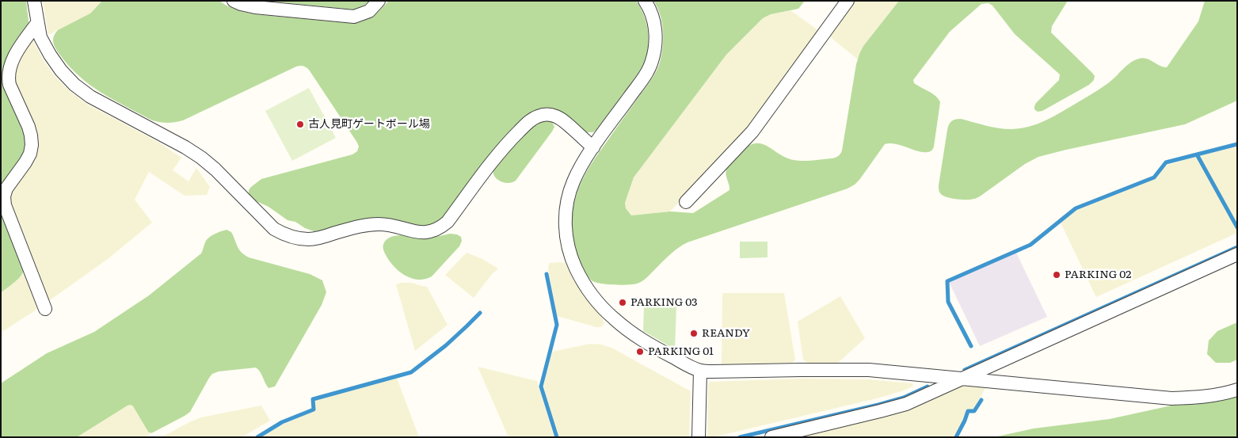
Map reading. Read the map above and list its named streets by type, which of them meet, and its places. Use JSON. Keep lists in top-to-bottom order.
{
  "places": [
    "古人見町ゲートボール場",
    "PARKING 02",
    "PARKING 03",
    "REANDY",
    "PARKING 01"
  ]
}
